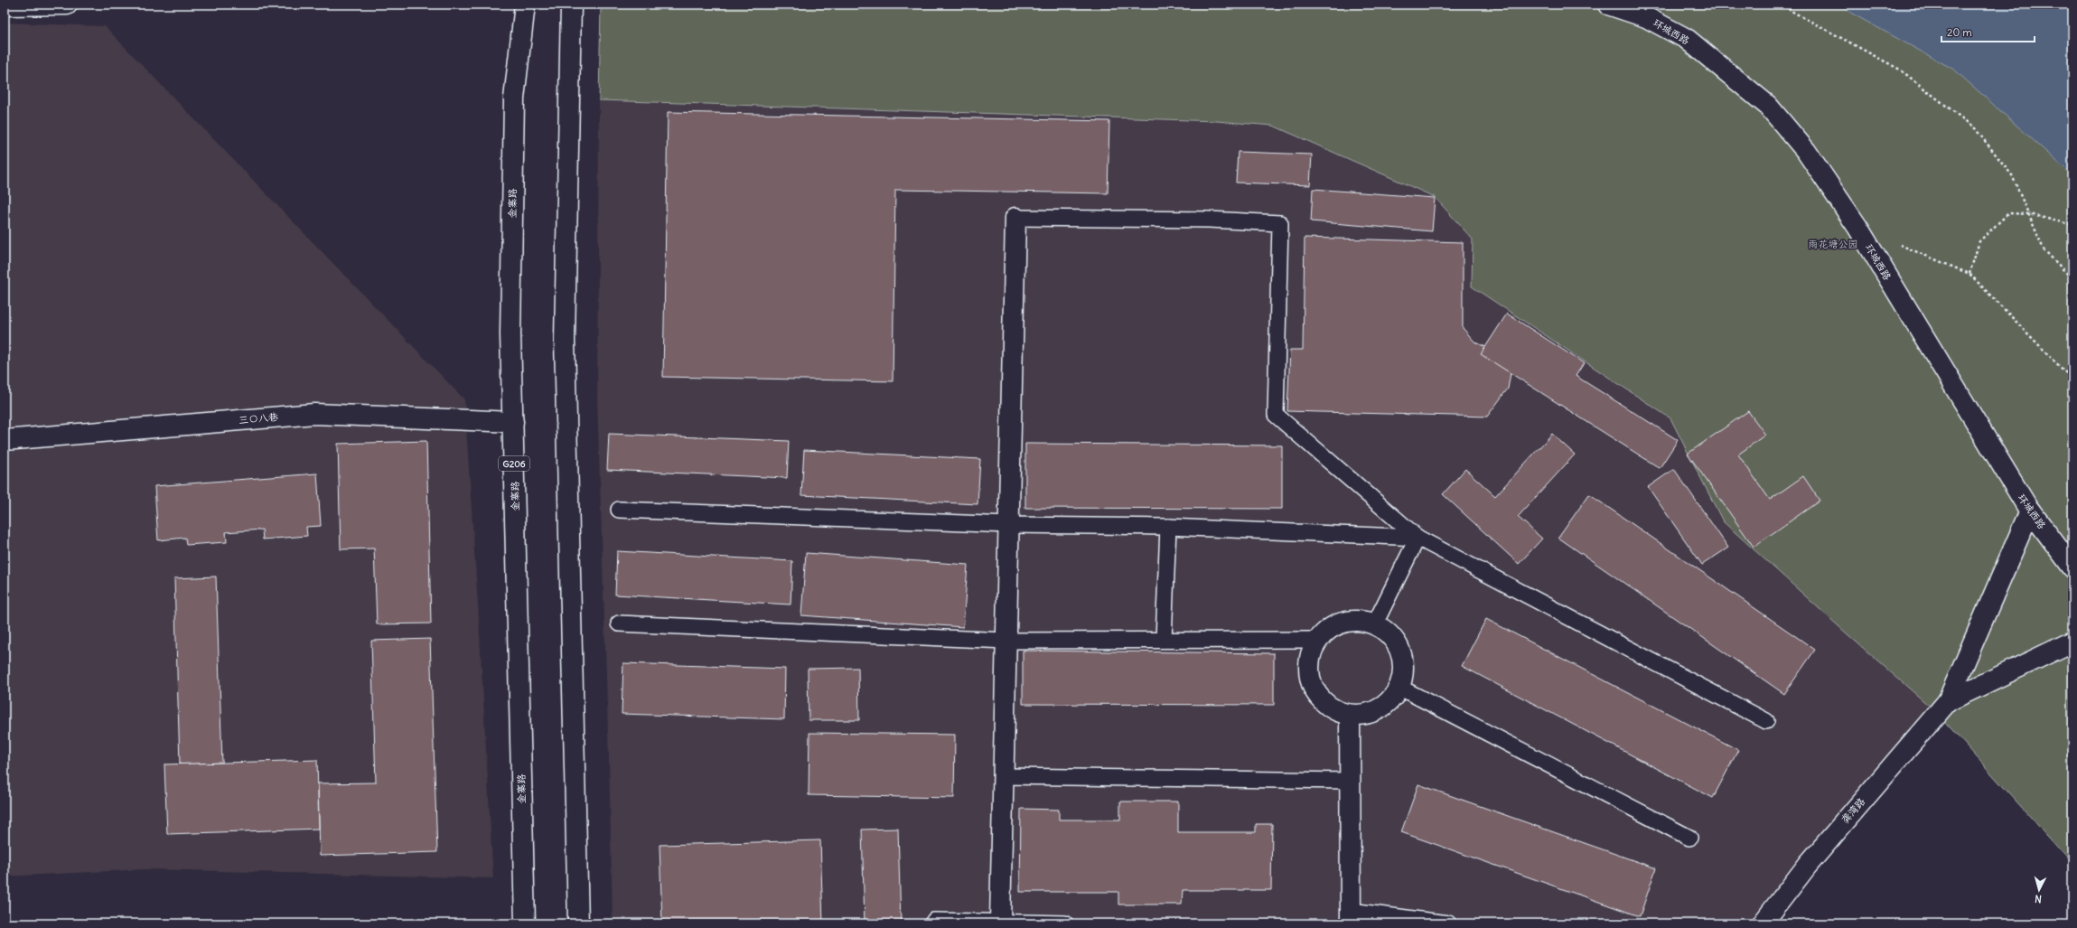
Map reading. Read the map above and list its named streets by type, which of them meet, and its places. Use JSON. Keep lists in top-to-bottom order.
{
  "streets": {
    "street": [
      "环城西路",
      "金寨路",
      "三〇八巷",
      "G206",
      "龚湾路"
    ]
  },
  "crossings": [
    ["金寨路", "三〇八巷"]
  ],
  "parks": ["雨花塘公园"],
  "scale_bar": "20 m",
  "north": "bottom"
}
